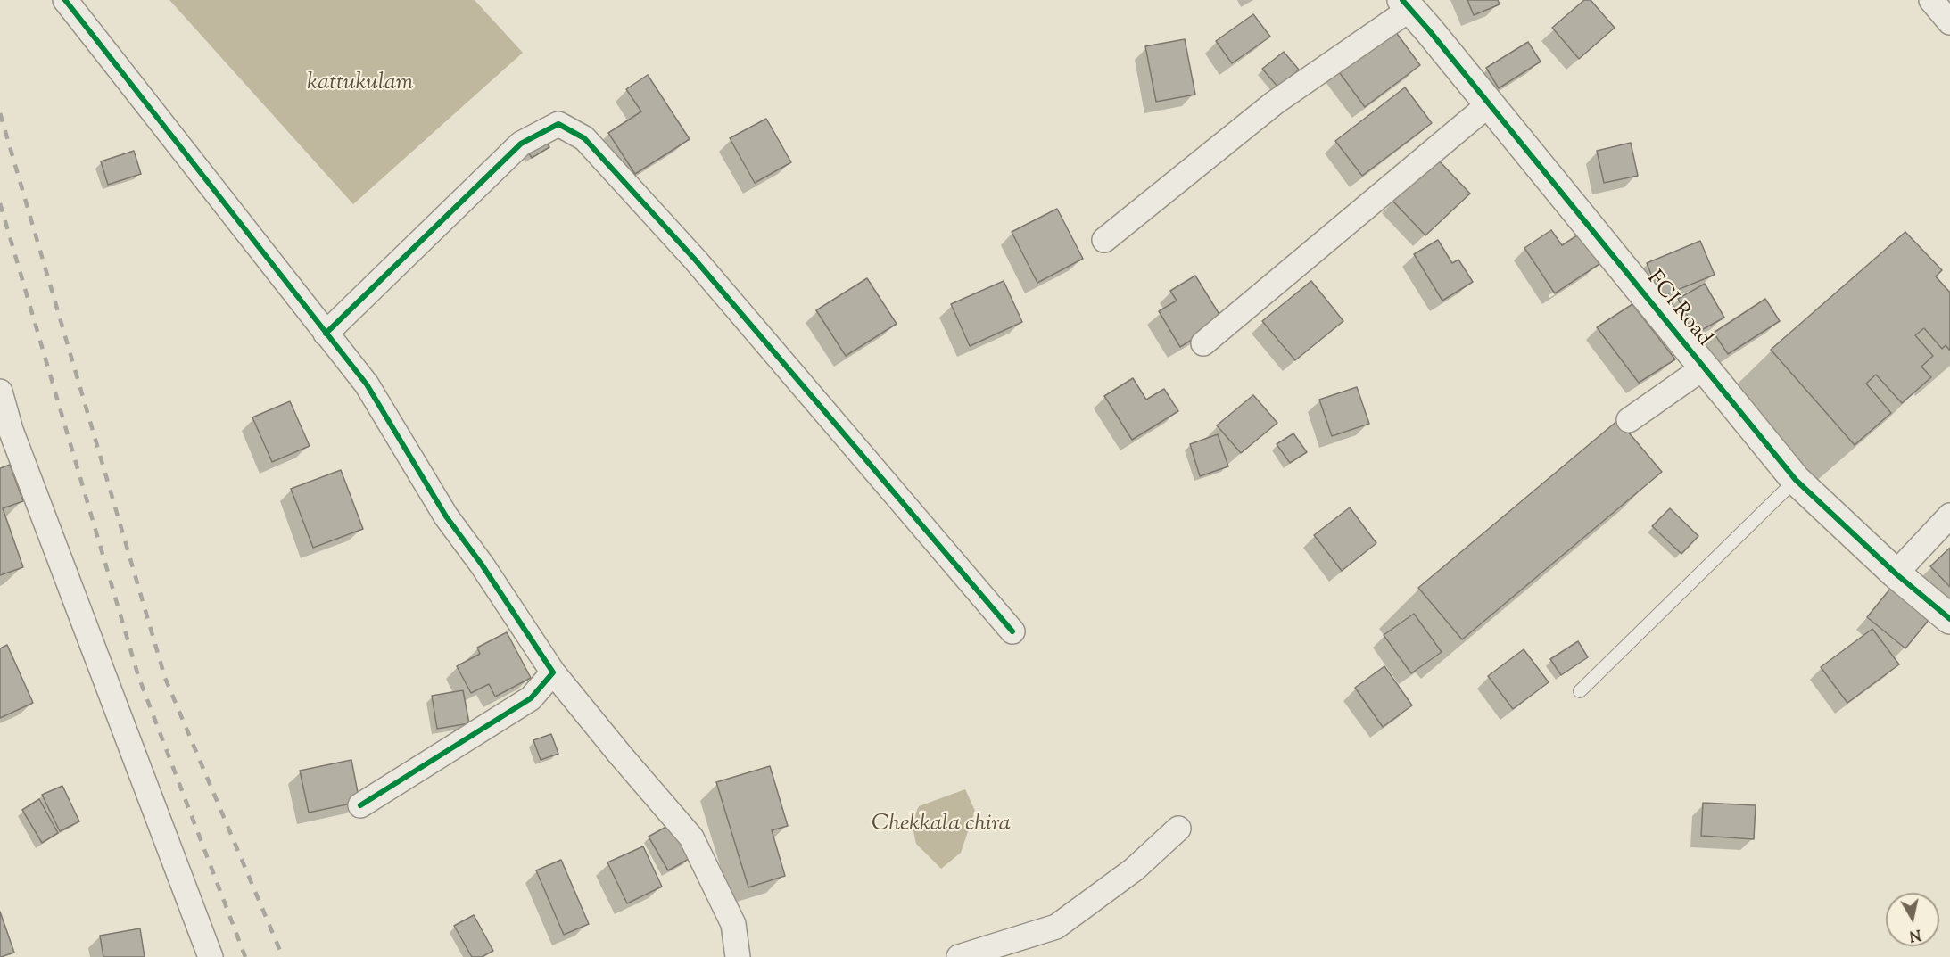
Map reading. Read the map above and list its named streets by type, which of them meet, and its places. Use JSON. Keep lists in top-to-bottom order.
{
  "streets": {
    "street": ["FCI Road"]
  },
  "water": ["kattukulam", "Chekkala chira"],
  "north": "bottom"
}
